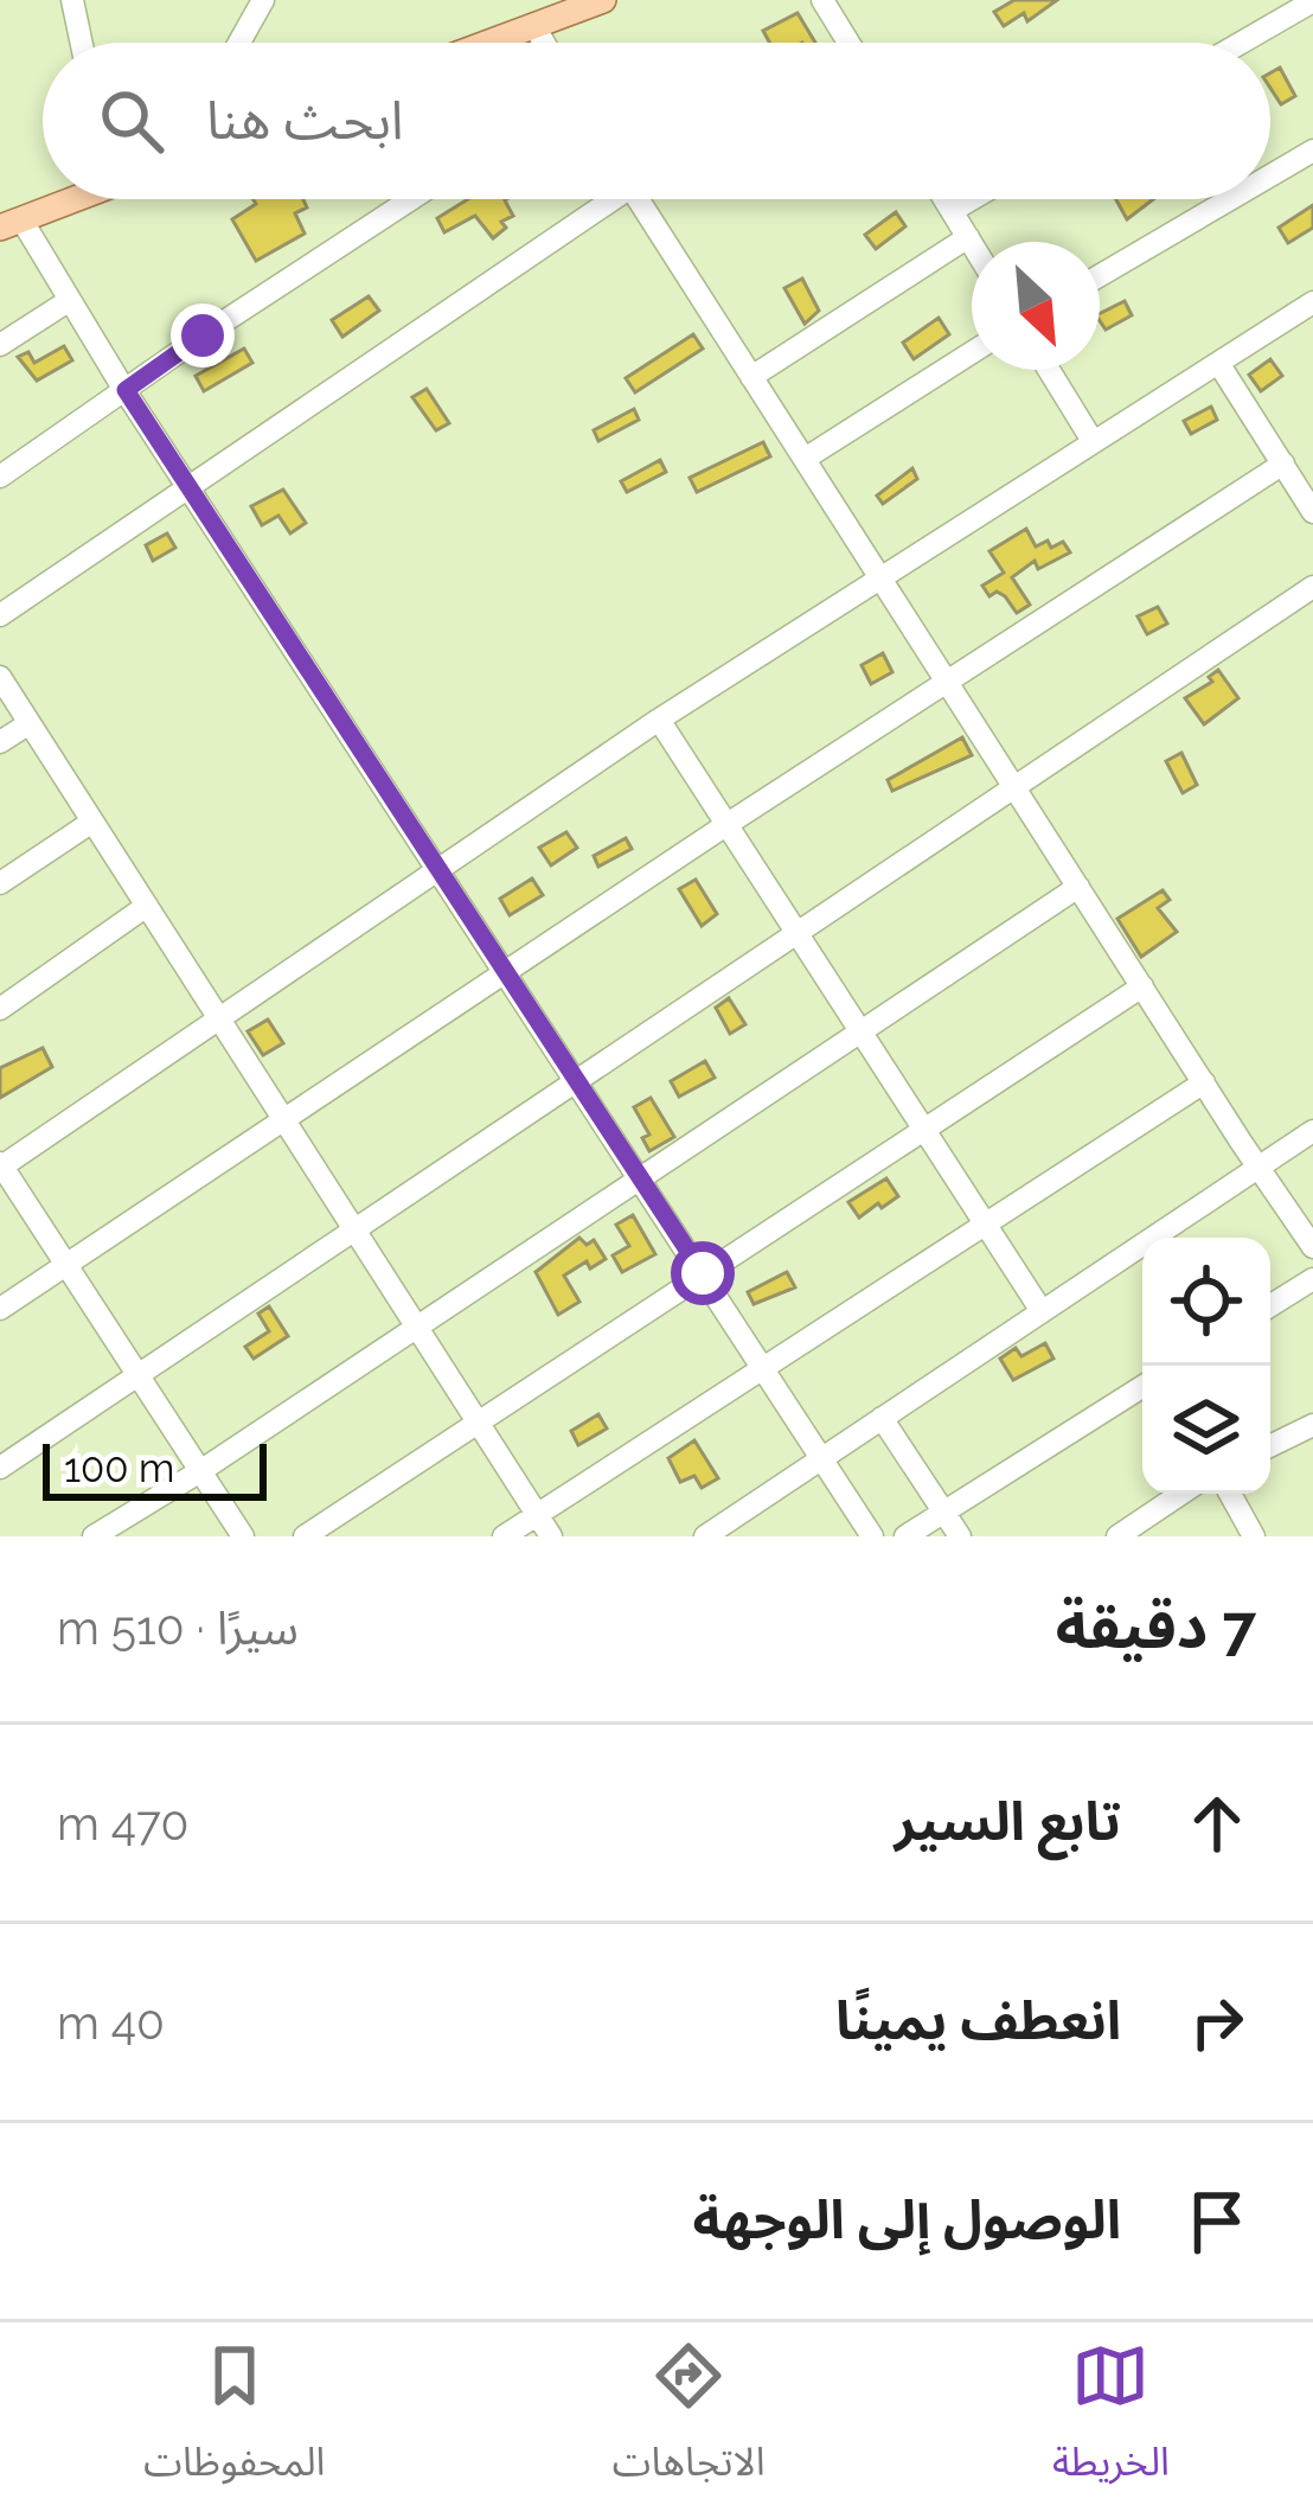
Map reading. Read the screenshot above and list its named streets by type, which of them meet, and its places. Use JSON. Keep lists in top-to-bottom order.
{
  "scale_bar": "100 m",
  "north": "bottom right",
  "page": {
    "search": "ابحث هنا",
    "scale": "100 m",
    "heading": ["7 دقيقة", "سيرًا · 510 m"],
    "list": [
      ["تابع السير", "470 m"],
      ["انعطف يمينًا", "40 m"],
      "الوصول إلى الوجهة"
    ],
    "nav": ["الخريطة", "الاتجاهات", "المحفوظات"]
  }
}
